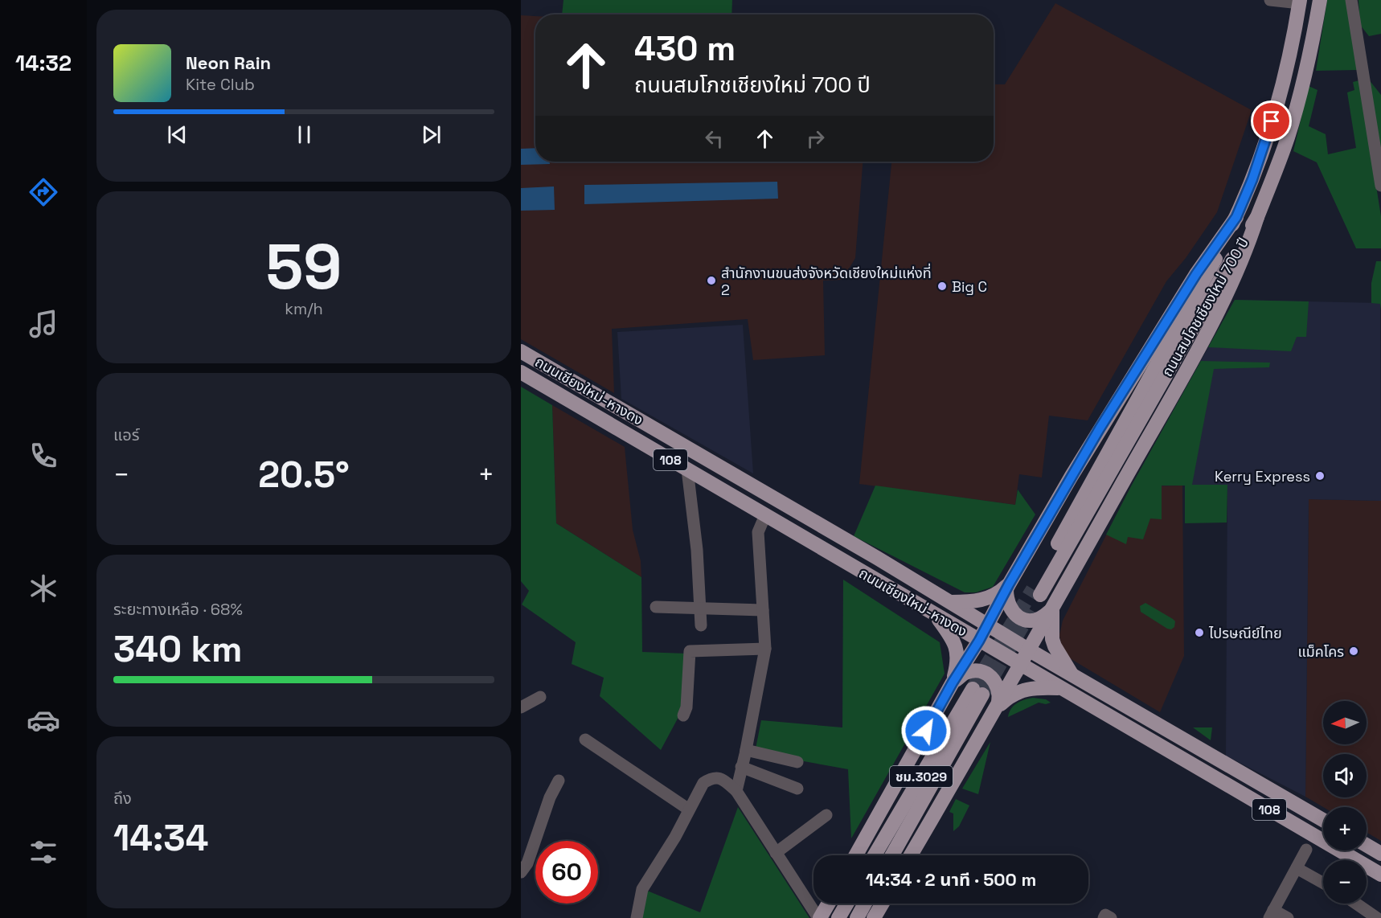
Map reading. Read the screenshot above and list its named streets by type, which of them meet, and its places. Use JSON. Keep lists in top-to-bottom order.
{
  "streets": {
    "main road": [
      "ถนนสมโภชเชียงใหม่ 700 ปี",
      "ถนนเชียงใหม่-หางดง",
      "108",
      "ชม.3029"
    ]
  },
  "places": [
    "สำนักงานขนส่งจังหวัดเชียงใหม่แห่งที่ 2",
    "Big C",
    "Kerry Express",
    "ไปรษณีย์ไทย",
    "แม็คโคร"
  ],
  "north": "left",
  "page": {
    "tabs": "14:32",
    "turn": ["430 m", "ถนนสมโภชเชียงใหม่ 700 ปี"],
    "song": ["Neon Rain", "Kite Club"],
    "tile": [
      ["59", "km/h"],
      "แอร์",
      ["ระยะทางเหลือ · 68%", "340 km"],
      ["ถึง", "14:34"]
    ],
    "heat": ["−", "20.5°", "+"],
    "map_buttons": ["+", "−"],
    "limit": "60",
    "trip": "14:34 · 2 นาที · 500 m"
  }
}
